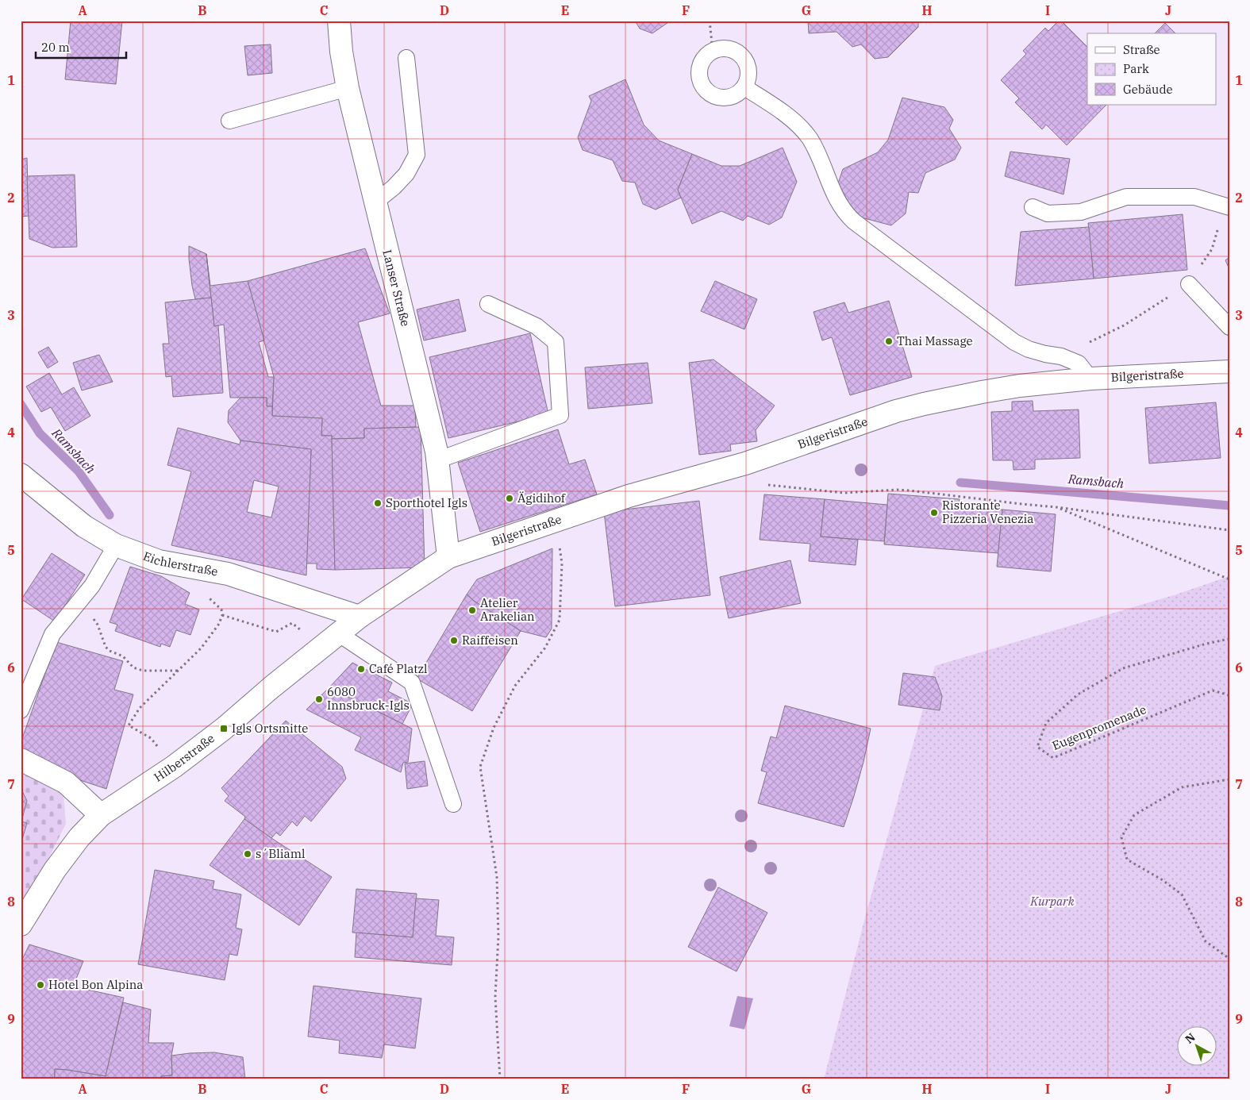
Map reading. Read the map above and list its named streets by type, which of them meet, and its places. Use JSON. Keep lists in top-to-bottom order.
{
  "streets": {
    "street": [
      "Lanser Straße",
      "Bilgeristraße",
      "Eichlerstraße",
      "Hilberstraße"
    ],
    "path": ["Eugenpromenade"]
  },
  "crossings": [
    ["Lanser Straße", "Bilgeristraße"],
    ["Lanser Straße", "Hilberstraße"],
    ["Bilgeristraße", "Hilberstraße"],
    ["Eichlerstraße", "Hilberstraße"]
  ],
  "water": ["Ramsbach"],
  "parks": ["Kurpark"],
  "places": {
    "other": [
      "Thai Massage",
      "Ägidihof",
      "Sporthotel Igls",
      "Ristorante Pizzeria Venezia",
      "Atelier Arakelian",
      "Raiffeisen",
      "Café Platzl",
      "6080 Innsbruck-Igls",
      "s´Bliaml",
      "Hotel Bon Alpina"
    ],
    "transit": ["Igls Ortsmitte"]
  },
  "legend": ["Straße", "Park", "Gebäude"],
  "scale_bar": "20 m",
  "north": "top left",
  "grid": {
    "columns": [
      "A",
      "B",
      "C",
      "D",
      "E",
      "F",
      "G",
      "H",
      "I",
      "J"
    ],
    "rows": [
      "1",
      "2",
      "3",
      "4",
      "5",
      "6",
      "7",
      "8",
      "9"
    ]
  }
}
